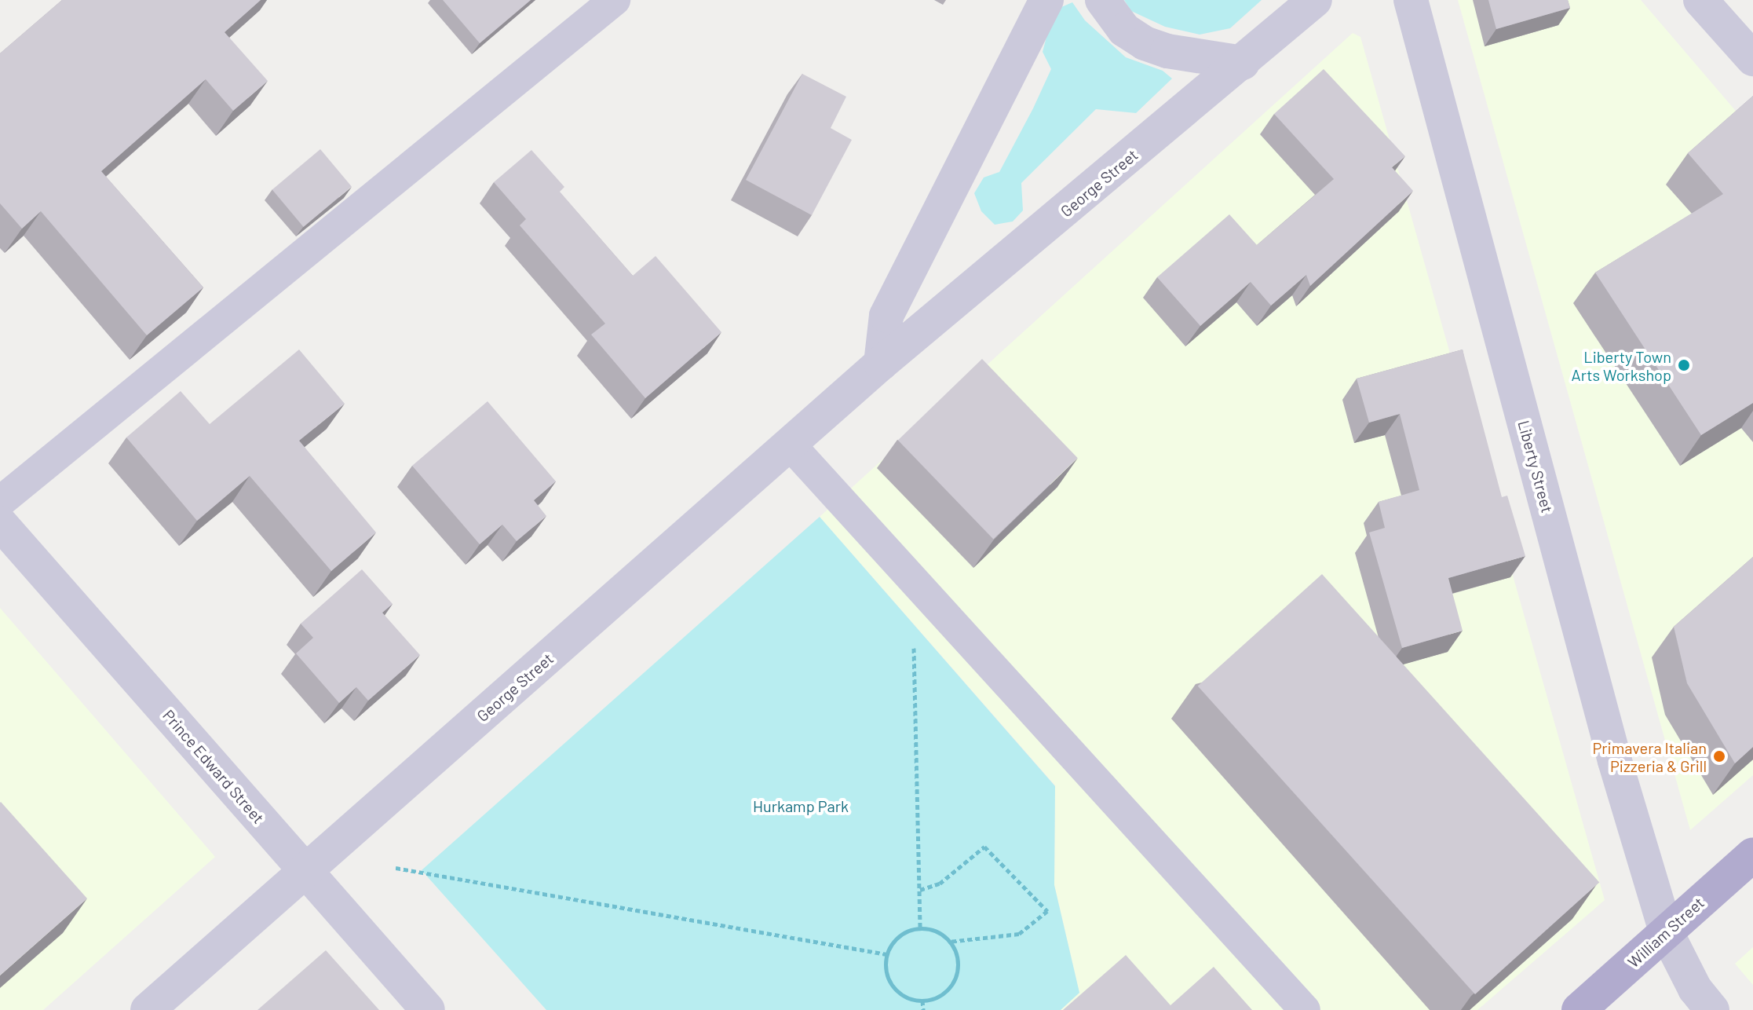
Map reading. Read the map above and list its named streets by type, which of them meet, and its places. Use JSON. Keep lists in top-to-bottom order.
{
  "streets": {
    "main road": ["William Street"],
    "street": ["George Street", "Liberty Street", "Prince Edward Street"]
  },
  "crossings": [
    ["George Street", "Prince Edward Street"],
    ["Liberty Street", "William Street"]
  ],
  "parks": ["Hurkamp Park"],
  "places": ["Liberty Town Arts Workshop", "Primavera Italian Pizzeria & Grill"]
}
